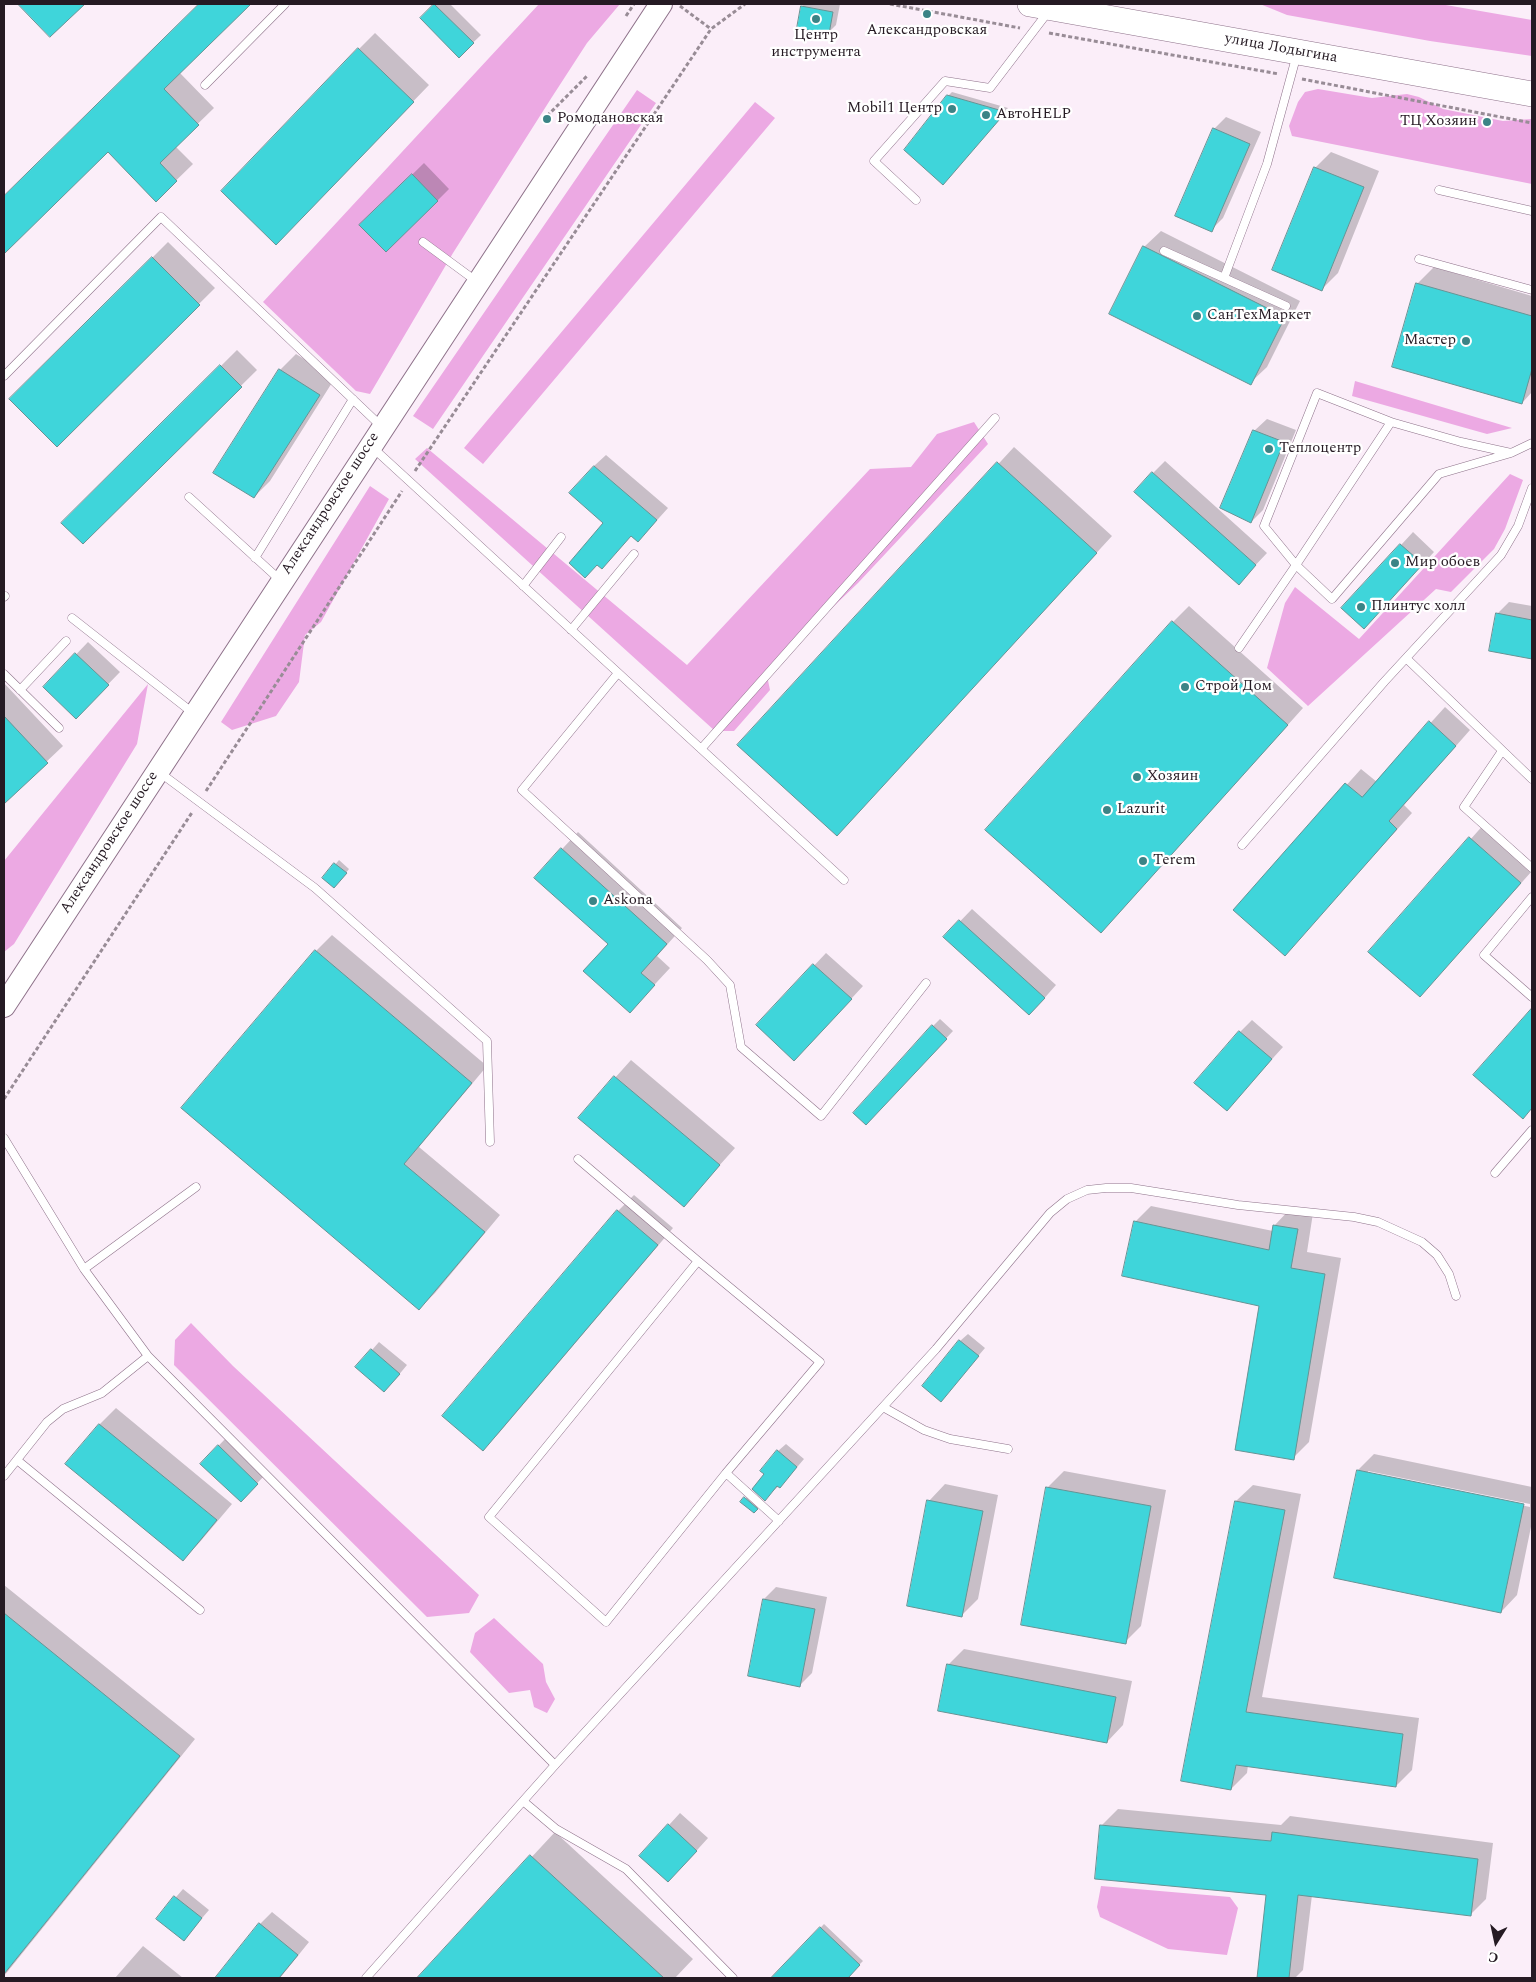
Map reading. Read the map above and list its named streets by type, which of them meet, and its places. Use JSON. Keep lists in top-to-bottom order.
{
  "streets": {
    "main road": ["улица Лодыгина", "Александровское шоссе"]
  },
  "places": [
    "Александровская",
    "Центр инструмента",
    "Mobil1 Центр",
    "АвтоHELP",
    "Ромодановская",
    "ТЦ Хозяин",
    "СанТехМаркет",
    "Мастер",
    "Теплоцентр",
    "Мир обоев",
    "Плинтус холл",
    "Строй Дом",
    "Хозяин",
    "Lazurit",
    "Terem",
    "Askona"
  ],
  "north": "bottom"
}
